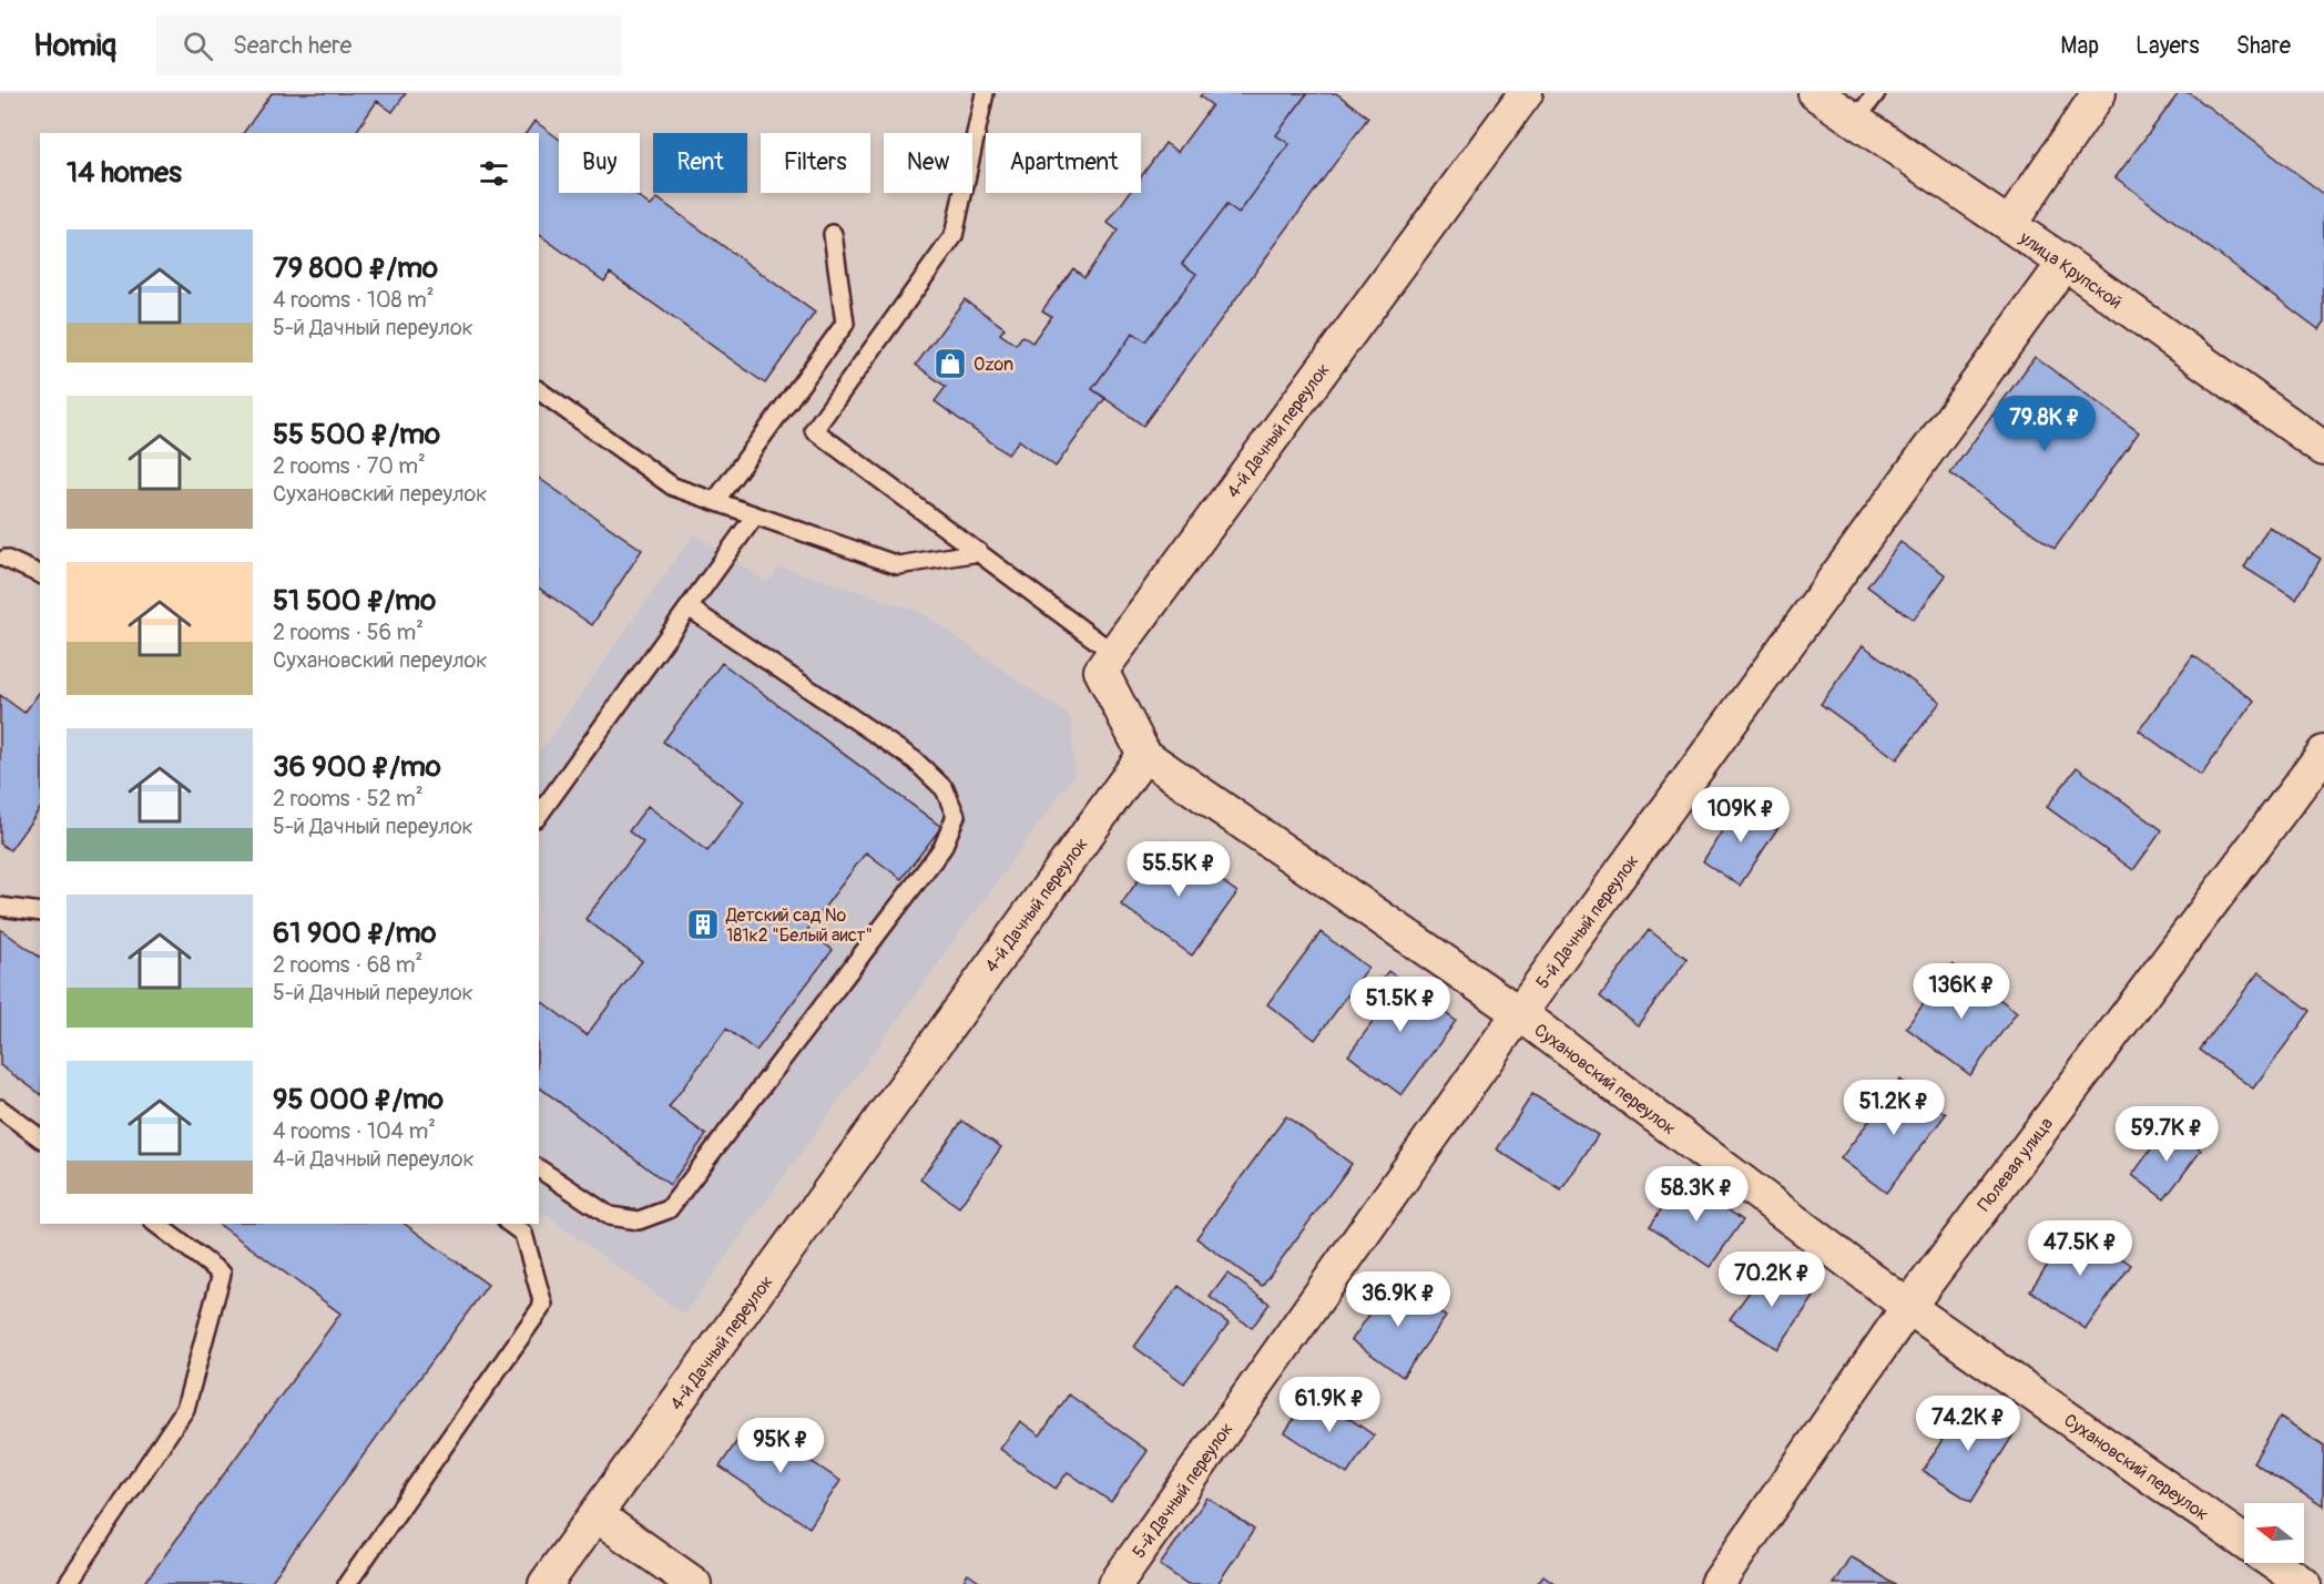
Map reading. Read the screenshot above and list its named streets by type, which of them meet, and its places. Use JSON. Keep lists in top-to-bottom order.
{
  "streets": {
    "street": [
      "улица Крупской",
      "4-й Дачный переулок",
      "5-й Дачный переулок",
      "Сухановский переулок",
      "Полевая улица"
    ]
  },
  "crossings": [
    ["улица Крупской", "5-й Дачный переулок"],
    ["4-й Дачный переулок", "Сухановский переулок"],
    ["5-й Дачный переулок", "Сухановский переулок"],
    ["Сухановский переулок", "Полевая улица"]
  ],
  "places": {
    "shop": ["Ozon"],
    "building": ["Детский сад № 181к2 \"Белый аист\""]
  },
  "north": "left",
  "page": {
    "header": "Homiq",
    "search": "Search here",
    "nav": ["Map", "Layers", "Share"],
    "chip": [
      "Buy",
      "Rent",
      "Filters",
      "New",
      "Apartment"
    ],
    "heading": "14 homes",
    "list": [
      {
        "name": "79 800 ₽/mo",
        "note": "4 rooms · 108 m² · 5-й Дачный переулок"
      },
      {
        "name": "55 500 ₽/mo",
        "note": "2 rooms · 70 m² · Сухановский переулок"
      },
      {
        "name": "51 500 ₽/mo",
        "note": "2 rooms · 56 m² · Сухановский переулок"
      },
      {
        "name": "36 900 ₽/mo",
        "note": "2 rooms · 52 m² · 5-й Дачный переулок"
      },
      {
        "name": "61 900 ₽/mo",
        "note": "2 rooms · 68 m² · 5-й Дачный переулок"
      },
      {
        "name": "95 000 ₽/mo",
        "note": "4 rooms · 104 m² · 4-й Дачный переулок"
      }
    ],
    "price": [
      "79.8K ₽",
      "109K ₽",
      "55.5K ₽",
      "136K ₽",
      "51.5K ₽",
      "51.2K ₽",
      "59.7K ₽",
      "58.3K ₽",
      "47.5K ₽",
      "70.2K ₽",
      "36.9K ₽",
      "61.9K ₽",
      "74.2K ₽",
      "95K ₽"
    ]
  }
}
